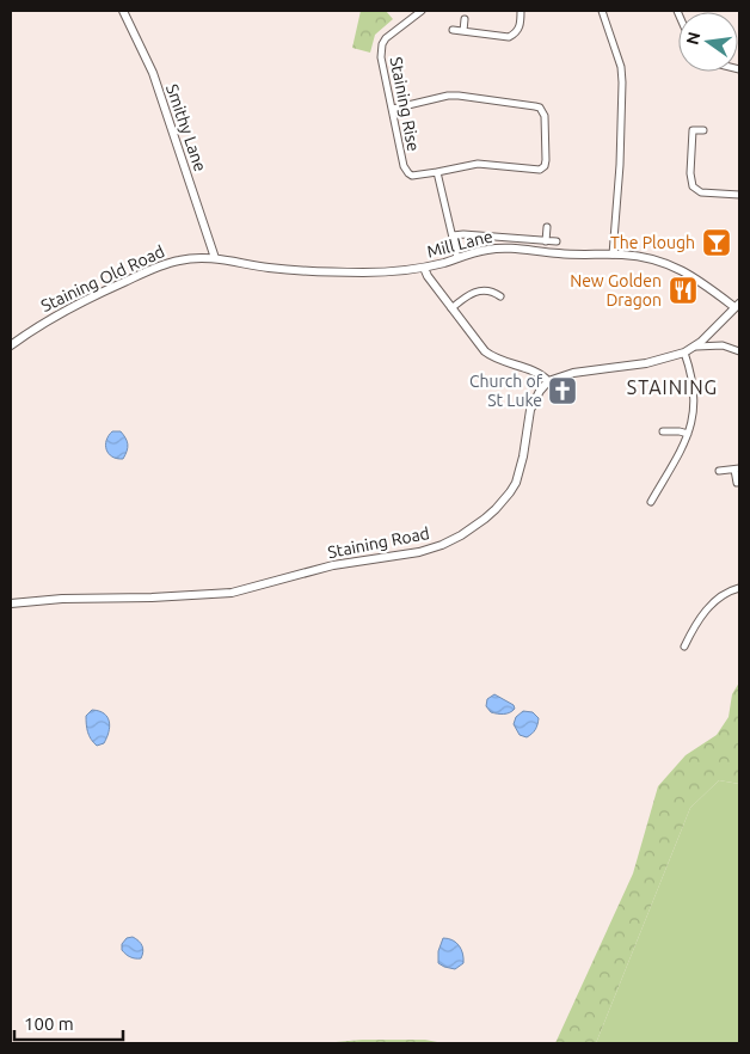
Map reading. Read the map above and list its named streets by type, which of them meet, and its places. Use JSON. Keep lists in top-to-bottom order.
{
  "streets": {
    "street": [
      "Staining Rise",
      "Smithy Lane",
      "Mill Lane",
      "Staining Old Road",
      "Staining Road"
    ]
  },
  "crossings": [
    ["Smithy Lane", "Mill Lane"],
    ["Smithy Lane", "Staining Old Road"],
    ["Mill Lane", "Staining Old Road"]
  ],
  "districts": ["STAINING"],
  "places": {
    "bar": ["The Plough"],
    "restaurant": ["New Golden Dragon"],
    "church": ["Church of St Luke"]
  },
  "scale_bar": "100 m",
  "north": "left"
}
